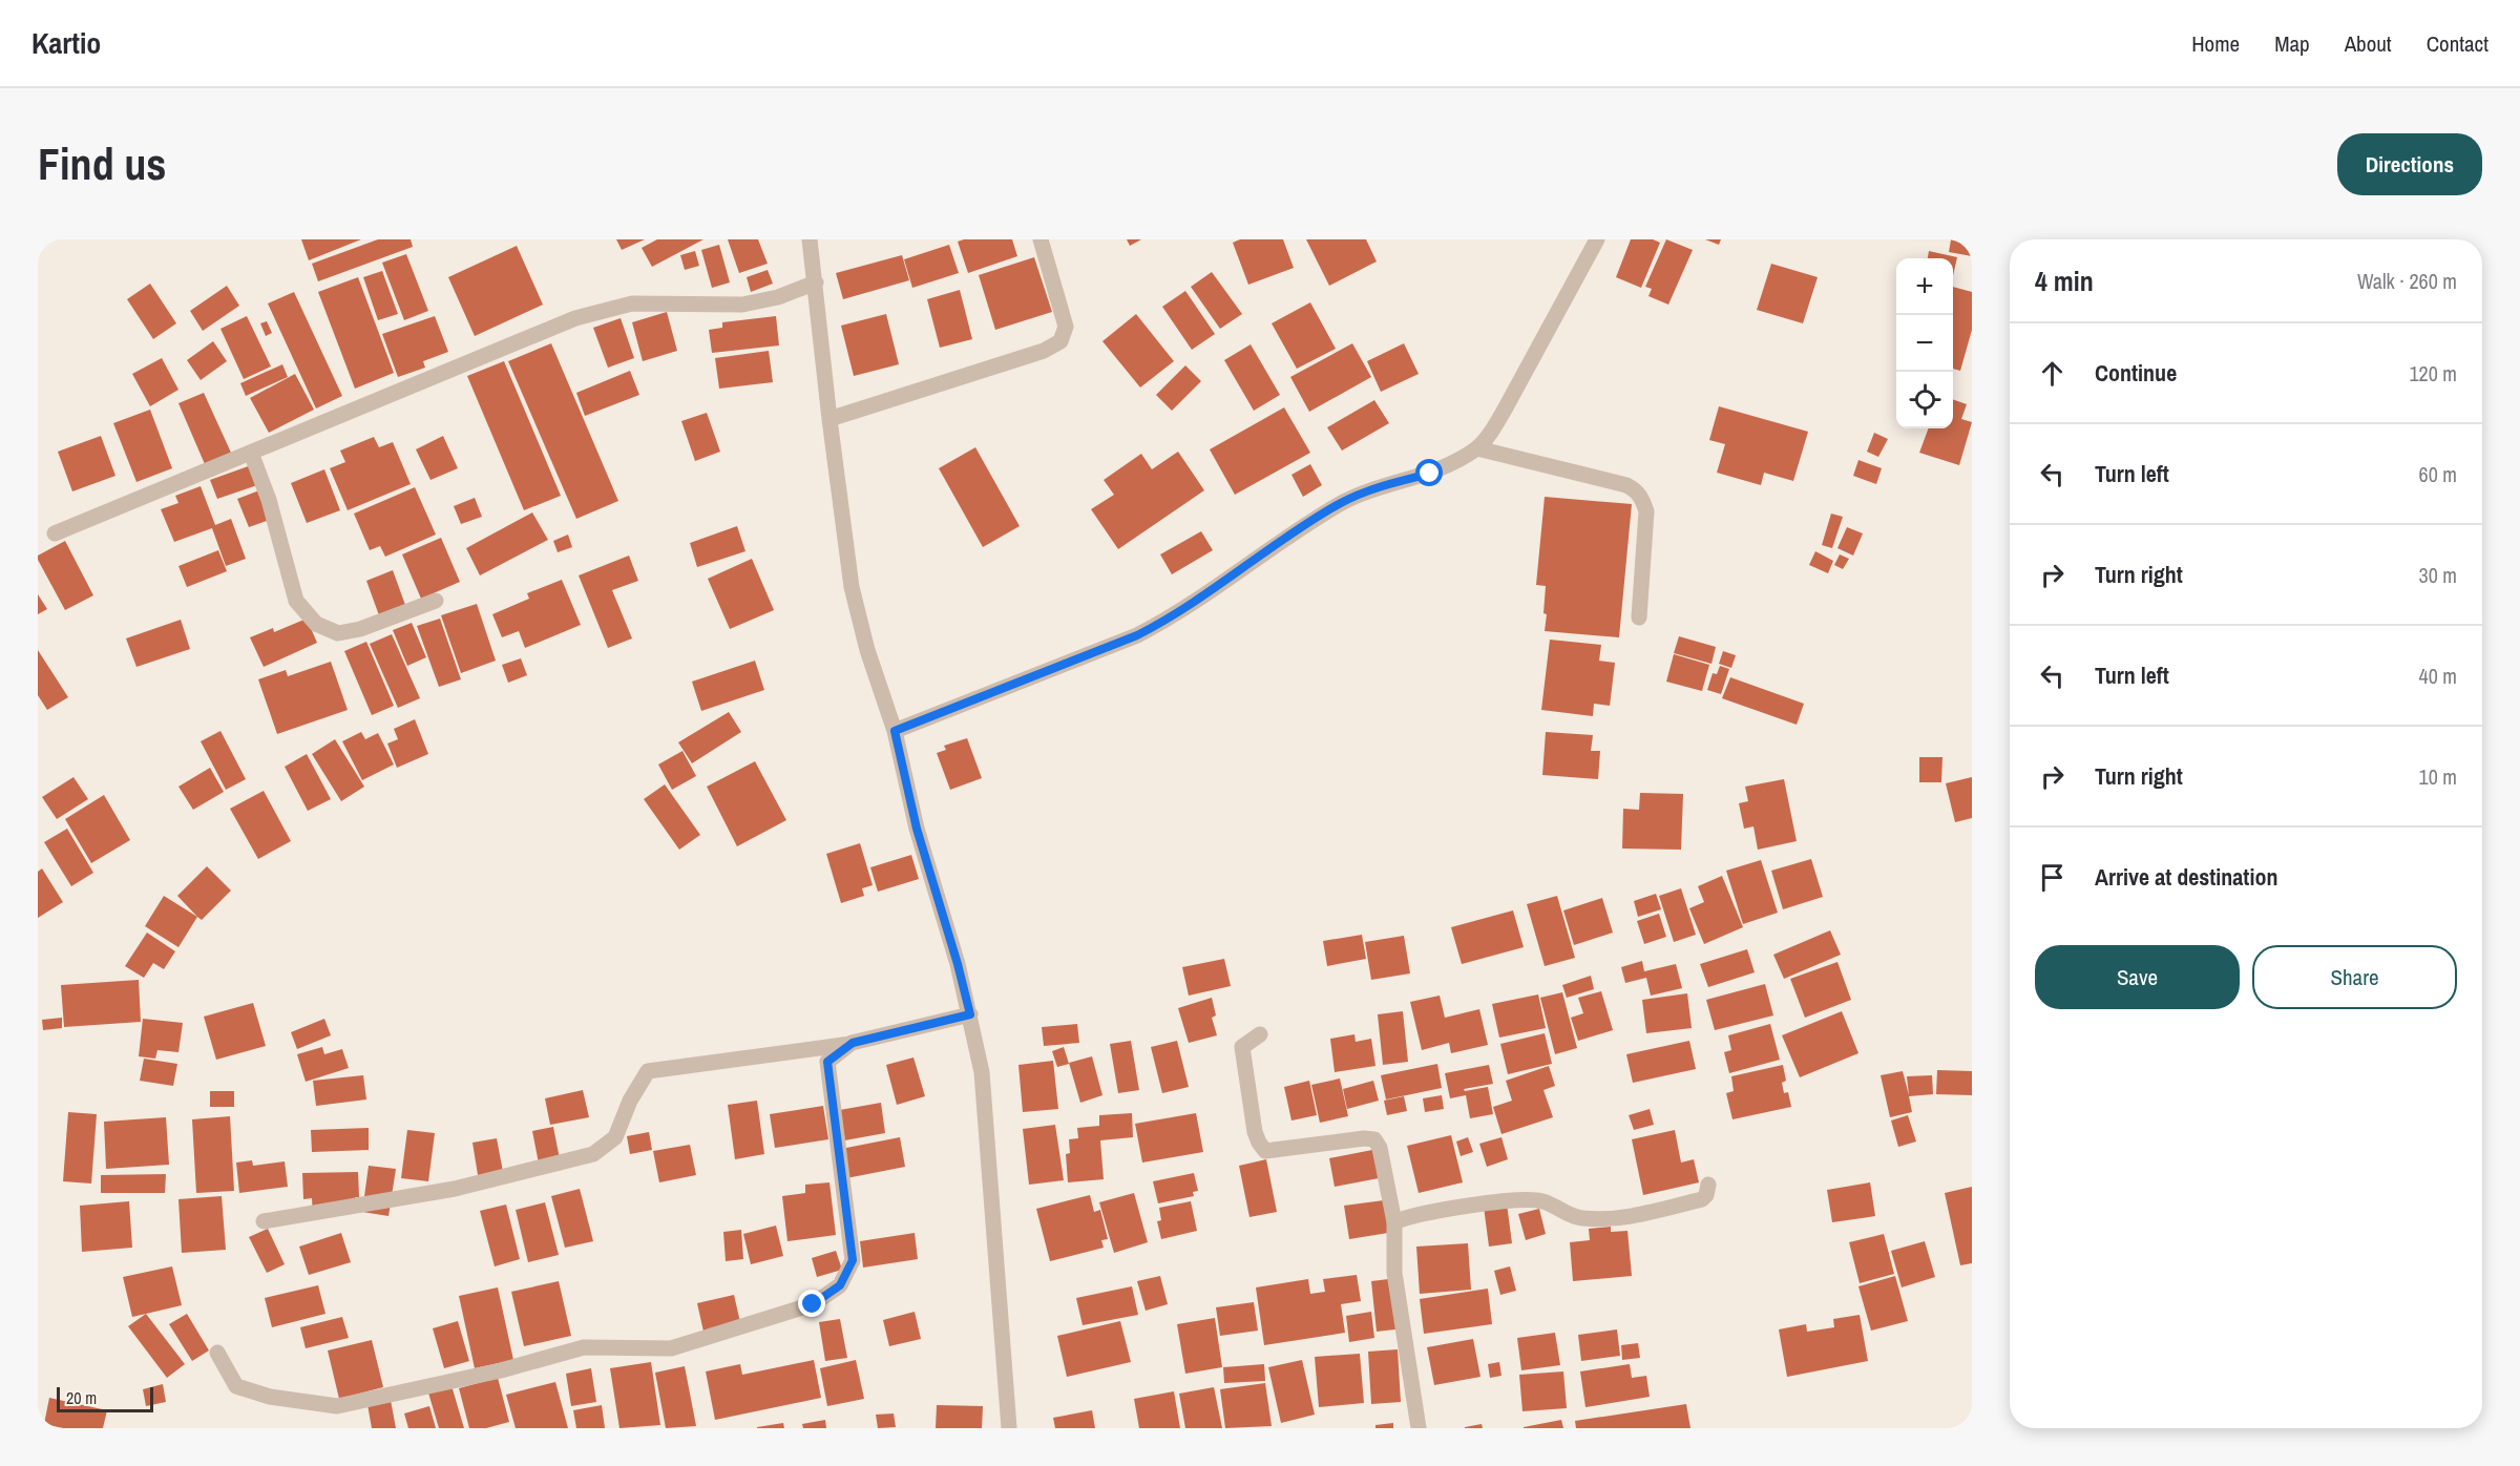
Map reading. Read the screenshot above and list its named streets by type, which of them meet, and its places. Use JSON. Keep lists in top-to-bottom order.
{
  "scale_bar": "20 m",
  "page": {
    "header": "Kartio",
    "nav": [
      "Home",
      "Map",
      "About",
      "Contact"
    ],
    "buttons": [
      "Directions",
      ["Save", "Share"]
    ],
    "title": "Find us",
    "heading": ["4 min", "Walk · 260 m"],
    "map_buttons": ["+", "−"],
    "list": [
      ["Continue", "120 m"],
      ["Turn left", "60 m"],
      ["Turn right", "30 m"],
      ["Turn left", "40 m"],
      ["Turn right", "10 m"],
      "Arrive at destination"
    ],
    "scale": "20 m"
  }
}
